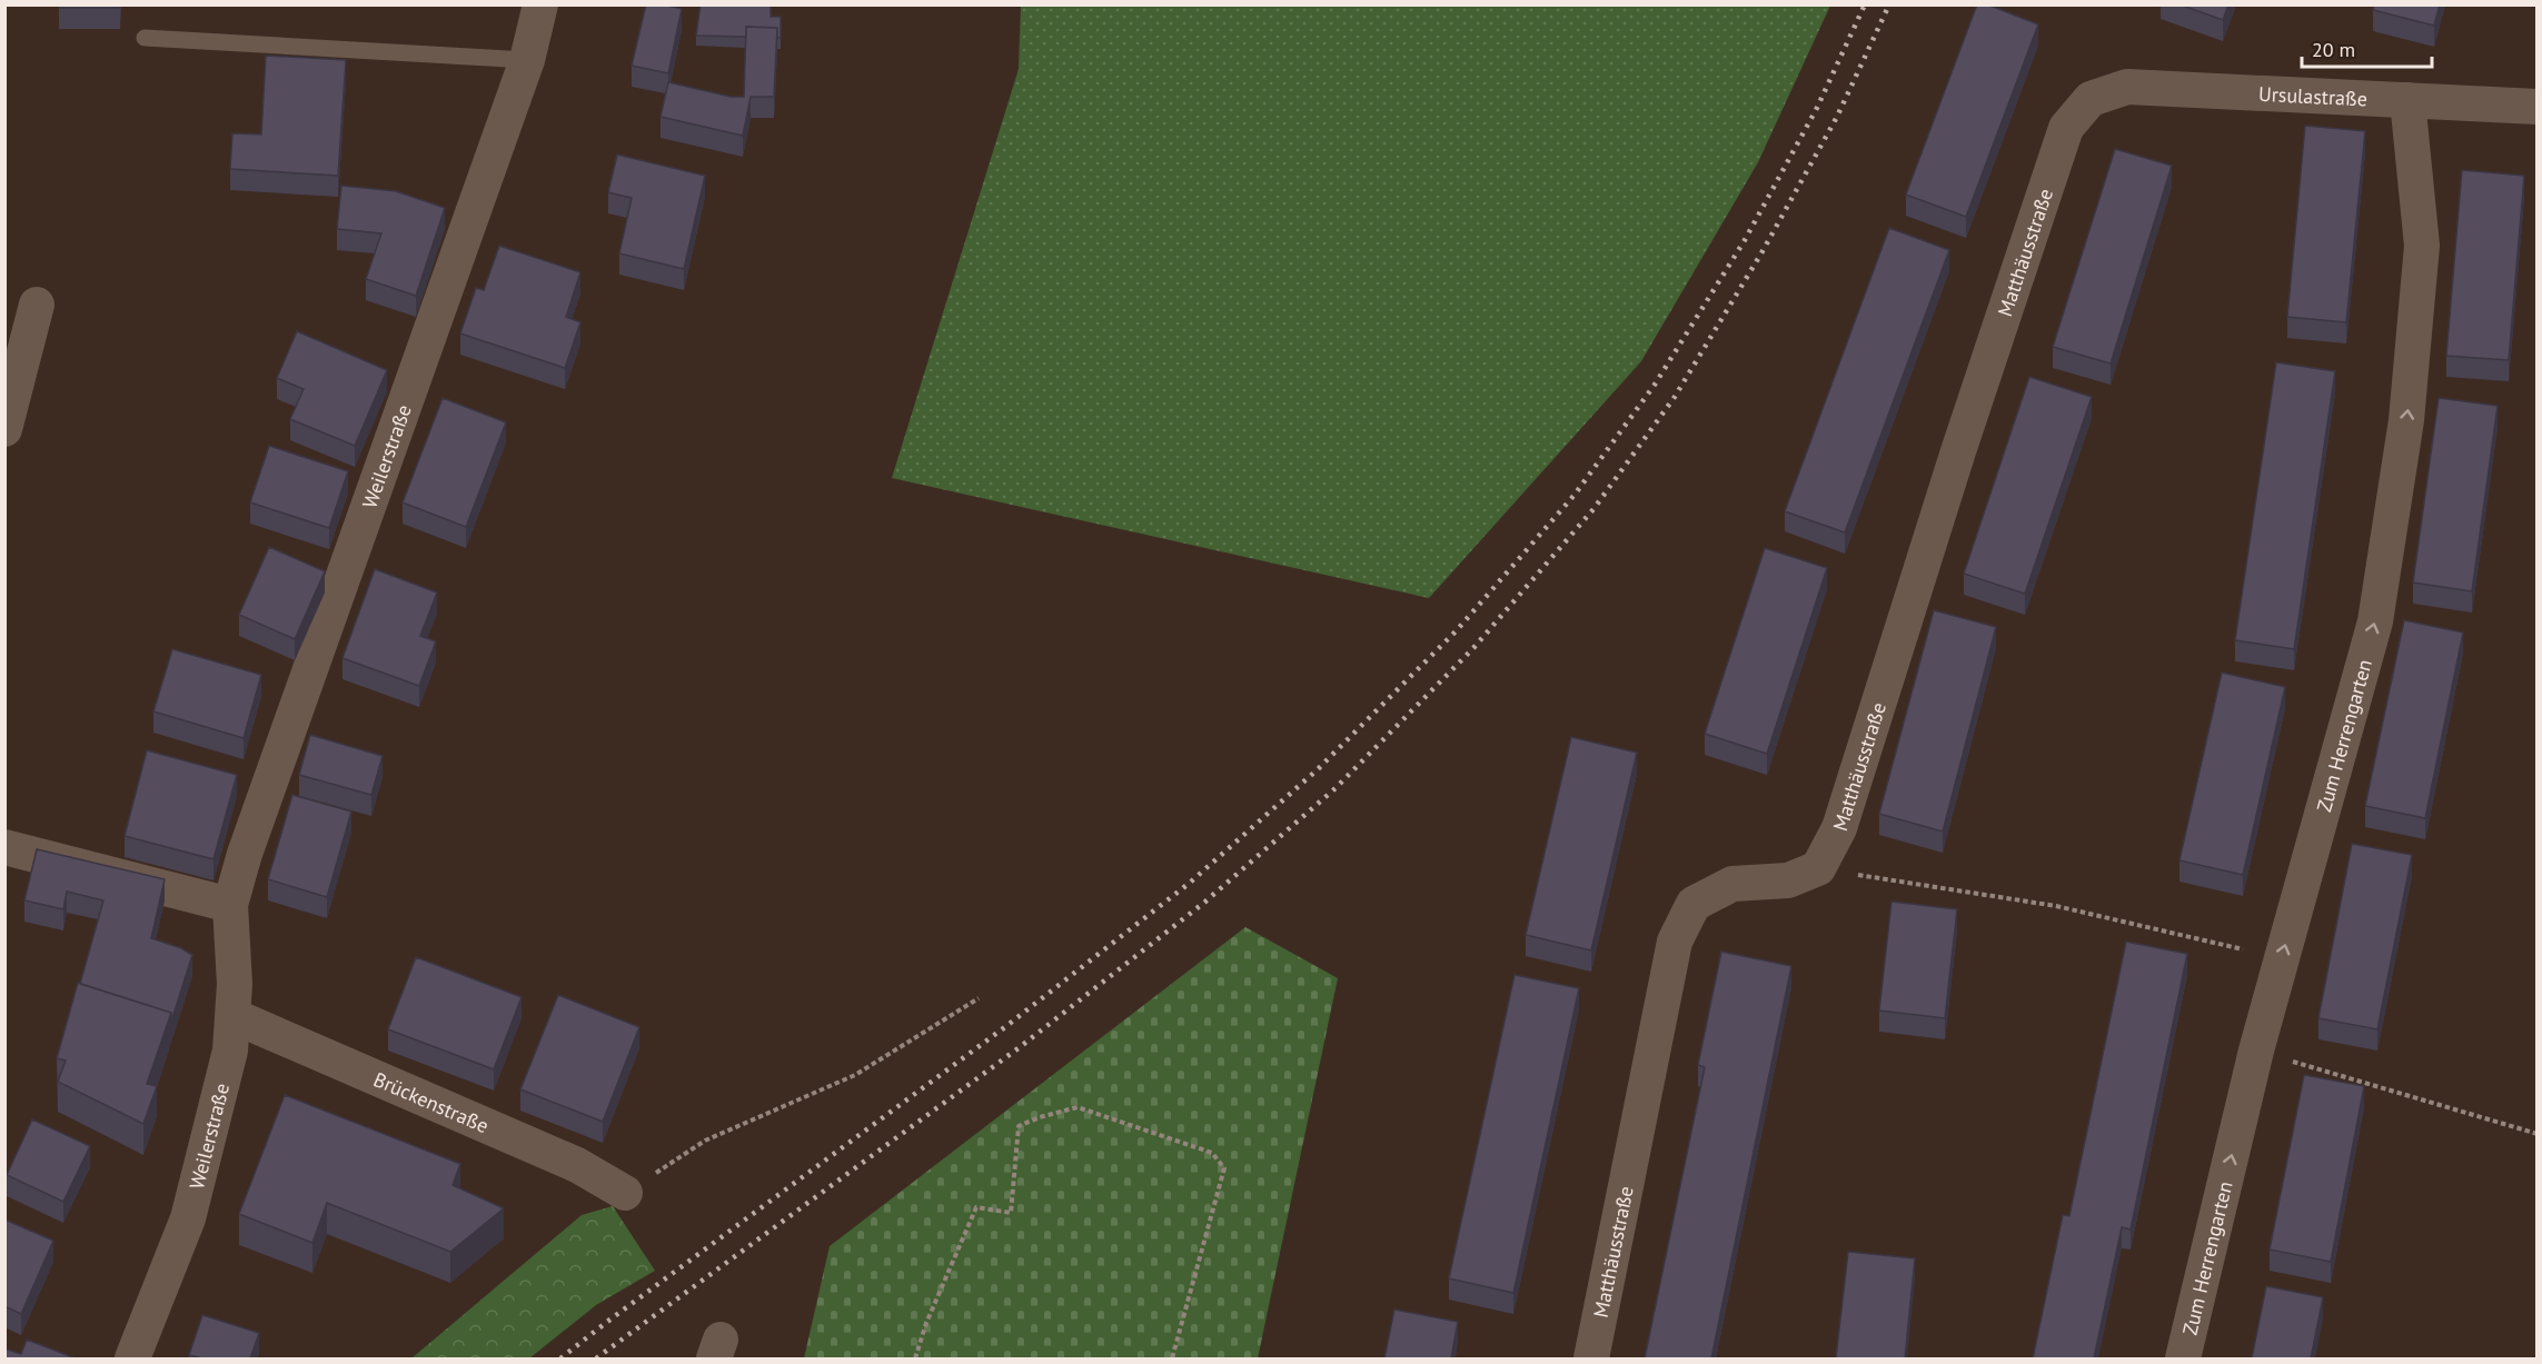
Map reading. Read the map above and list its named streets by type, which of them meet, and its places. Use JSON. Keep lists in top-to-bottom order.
{
  "streets": {
    "street": [
      "Ursulastraße",
      "Matthäusstraße",
      "Weilerstraße",
      "Zum Herrengarten",
      "Brückenstraße"
    ]
  },
  "crossings": [
    ["Ursulastraße", "Matthäusstraße"],
    ["Ursulastraße", "Zum Herrengarten"],
    ["Weilerstraße", "Brückenstraße"]
  ],
  "one_way": ["Zum Herrengarten"],
  "scale_bar": "20 m"
}
